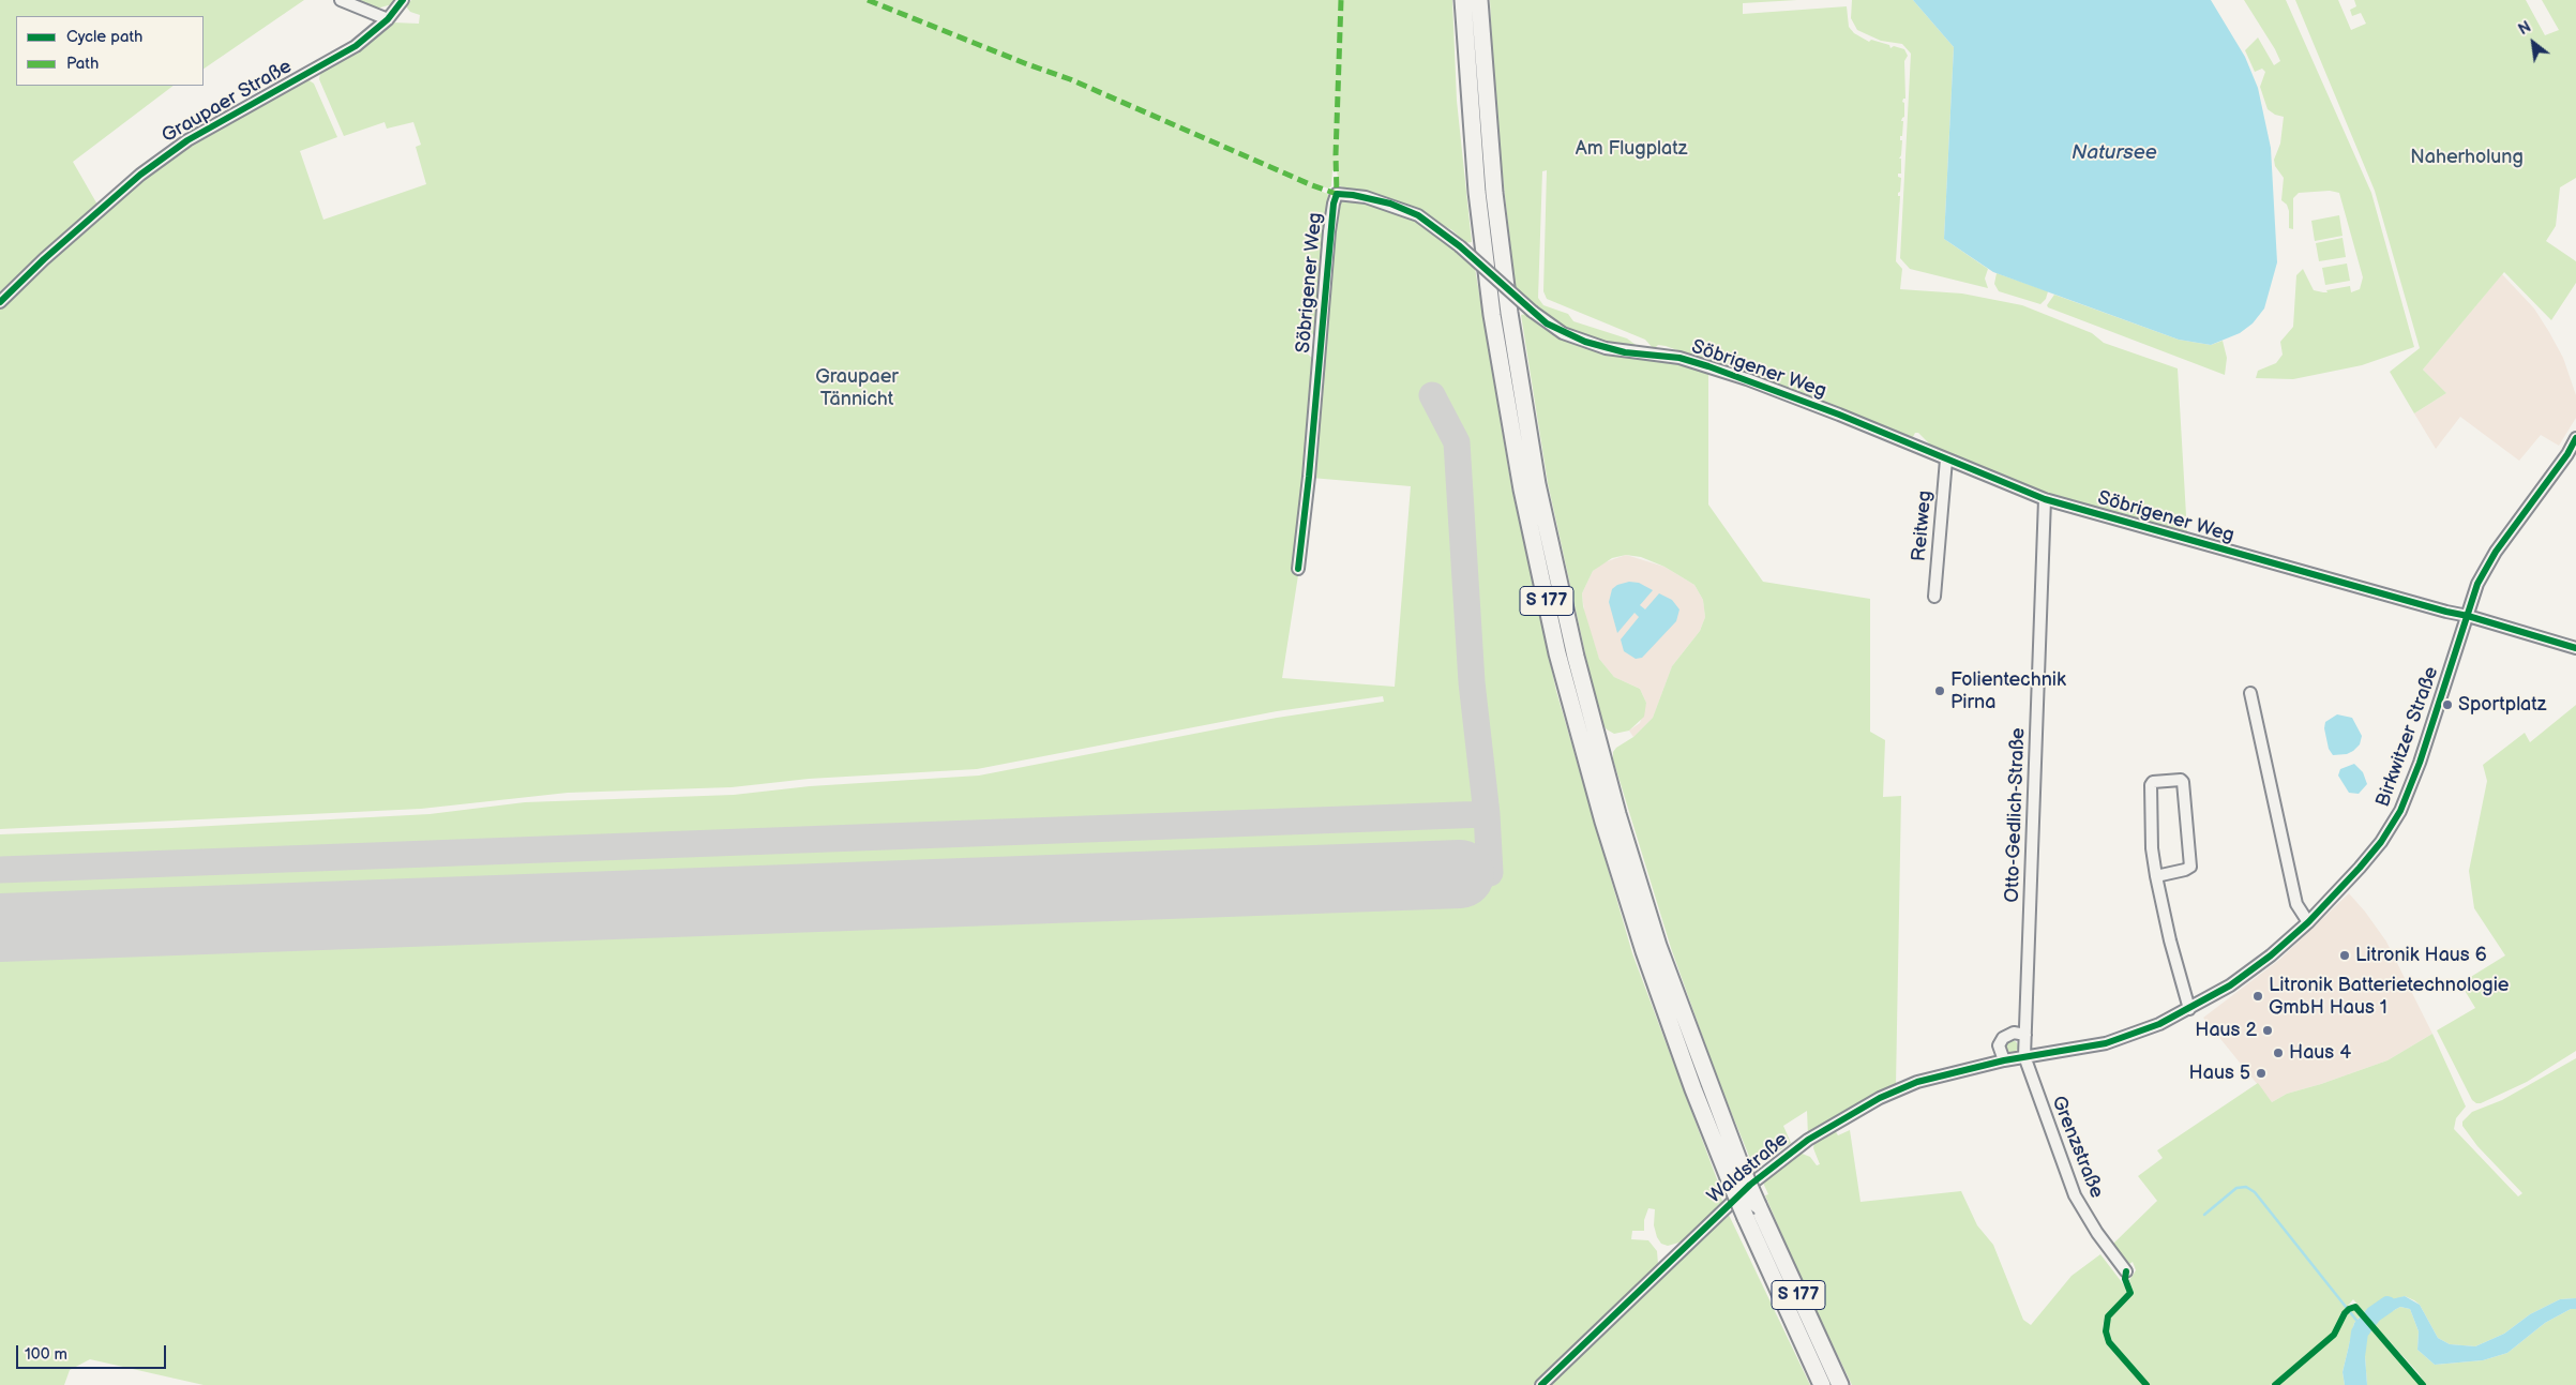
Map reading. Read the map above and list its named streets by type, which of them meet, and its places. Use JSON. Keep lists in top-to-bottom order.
{
  "streets": {
    "highway": ["S 177"],
    "street": [
      "Graupaer Straße",
      "Söbrigener Weg",
      "Reitweg",
      "Birkwitzer Straße",
      "Otto-Gedlich-Straße",
      "Grenzstraße",
      "Waldstraße"
    ]
  },
  "crossings": [
    ["Söbrigener Weg", "Reitweg"],
    ["Söbrigener Weg", "Birkwitzer Straße"],
    ["Söbrigener Weg", "Otto-Gedlich-Straße"],
    ["Birkwitzer Straße", "Otto-Gedlich-Straße"],
    ["Birkwitzer Straße", "Grenzstraße"],
    ["Birkwitzer Straße", "Waldstraße"],
    ["Otto-Gedlich-Straße", "Grenzstraße"],
    ["Otto-Gedlich-Straße", "Waldstraße"],
    ["Grenzstraße", "Waldstraße"]
  ],
  "water": ["Natursee"],
  "parks": ["Am Flugplatz", "Naherholung", "Graupaer Tännicht"],
  "places": [
    "Folientechnik Pirna",
    "Sportplatz",
    "Litronik Haus 6",
    "Litronik Batterietechnologie GmbH Haus 1",
    "Haus 2",
    "Haus 4",
    "Haus 5"
  ],
  "legend": ["Cycle path", "Path"],
  "scale_bar": "100 m",
  "north": "top left"
}
